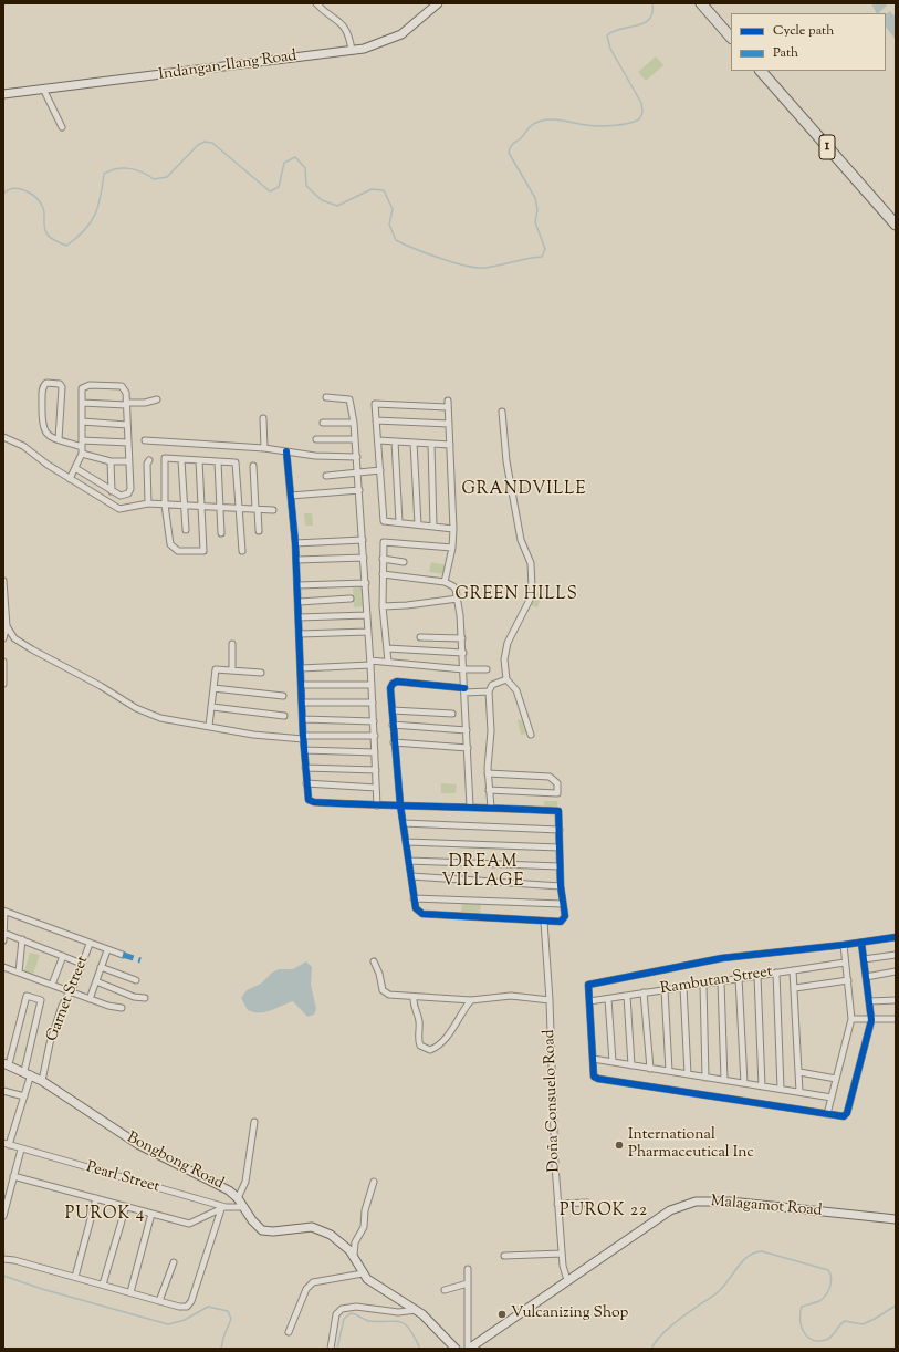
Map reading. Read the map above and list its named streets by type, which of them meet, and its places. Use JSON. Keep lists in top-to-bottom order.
{
  "streets": {
    "highway": ["1"],
    "street": [
      "Indangan-Ilang Road",
      "Rambutan Street",
      "Garnet Street",
      "Doña Consuelo Road",
      "Bongbong Road",
      "Pearl Street",
      "Malagamot Road"
    ]
  },
  "crossings": [
    ["Garnet Street", "Bongbong Road"],
    ["Doña Consuelo Road", "Malagamot Road"],
    ["Bongbong Road", "Pearl Street"]
  ],
  "districts": [
    "GRANDVILLE",
    "GREEN HILLS",
    "DREAM VILLAGE",
    "PUROK 22",
    "PUROK 4"
  ],
  "places": ["International Pharmaceutical Inc", "Vulcanizing Shop"],
  "legend": ["Cycle path", "Path"]
}
